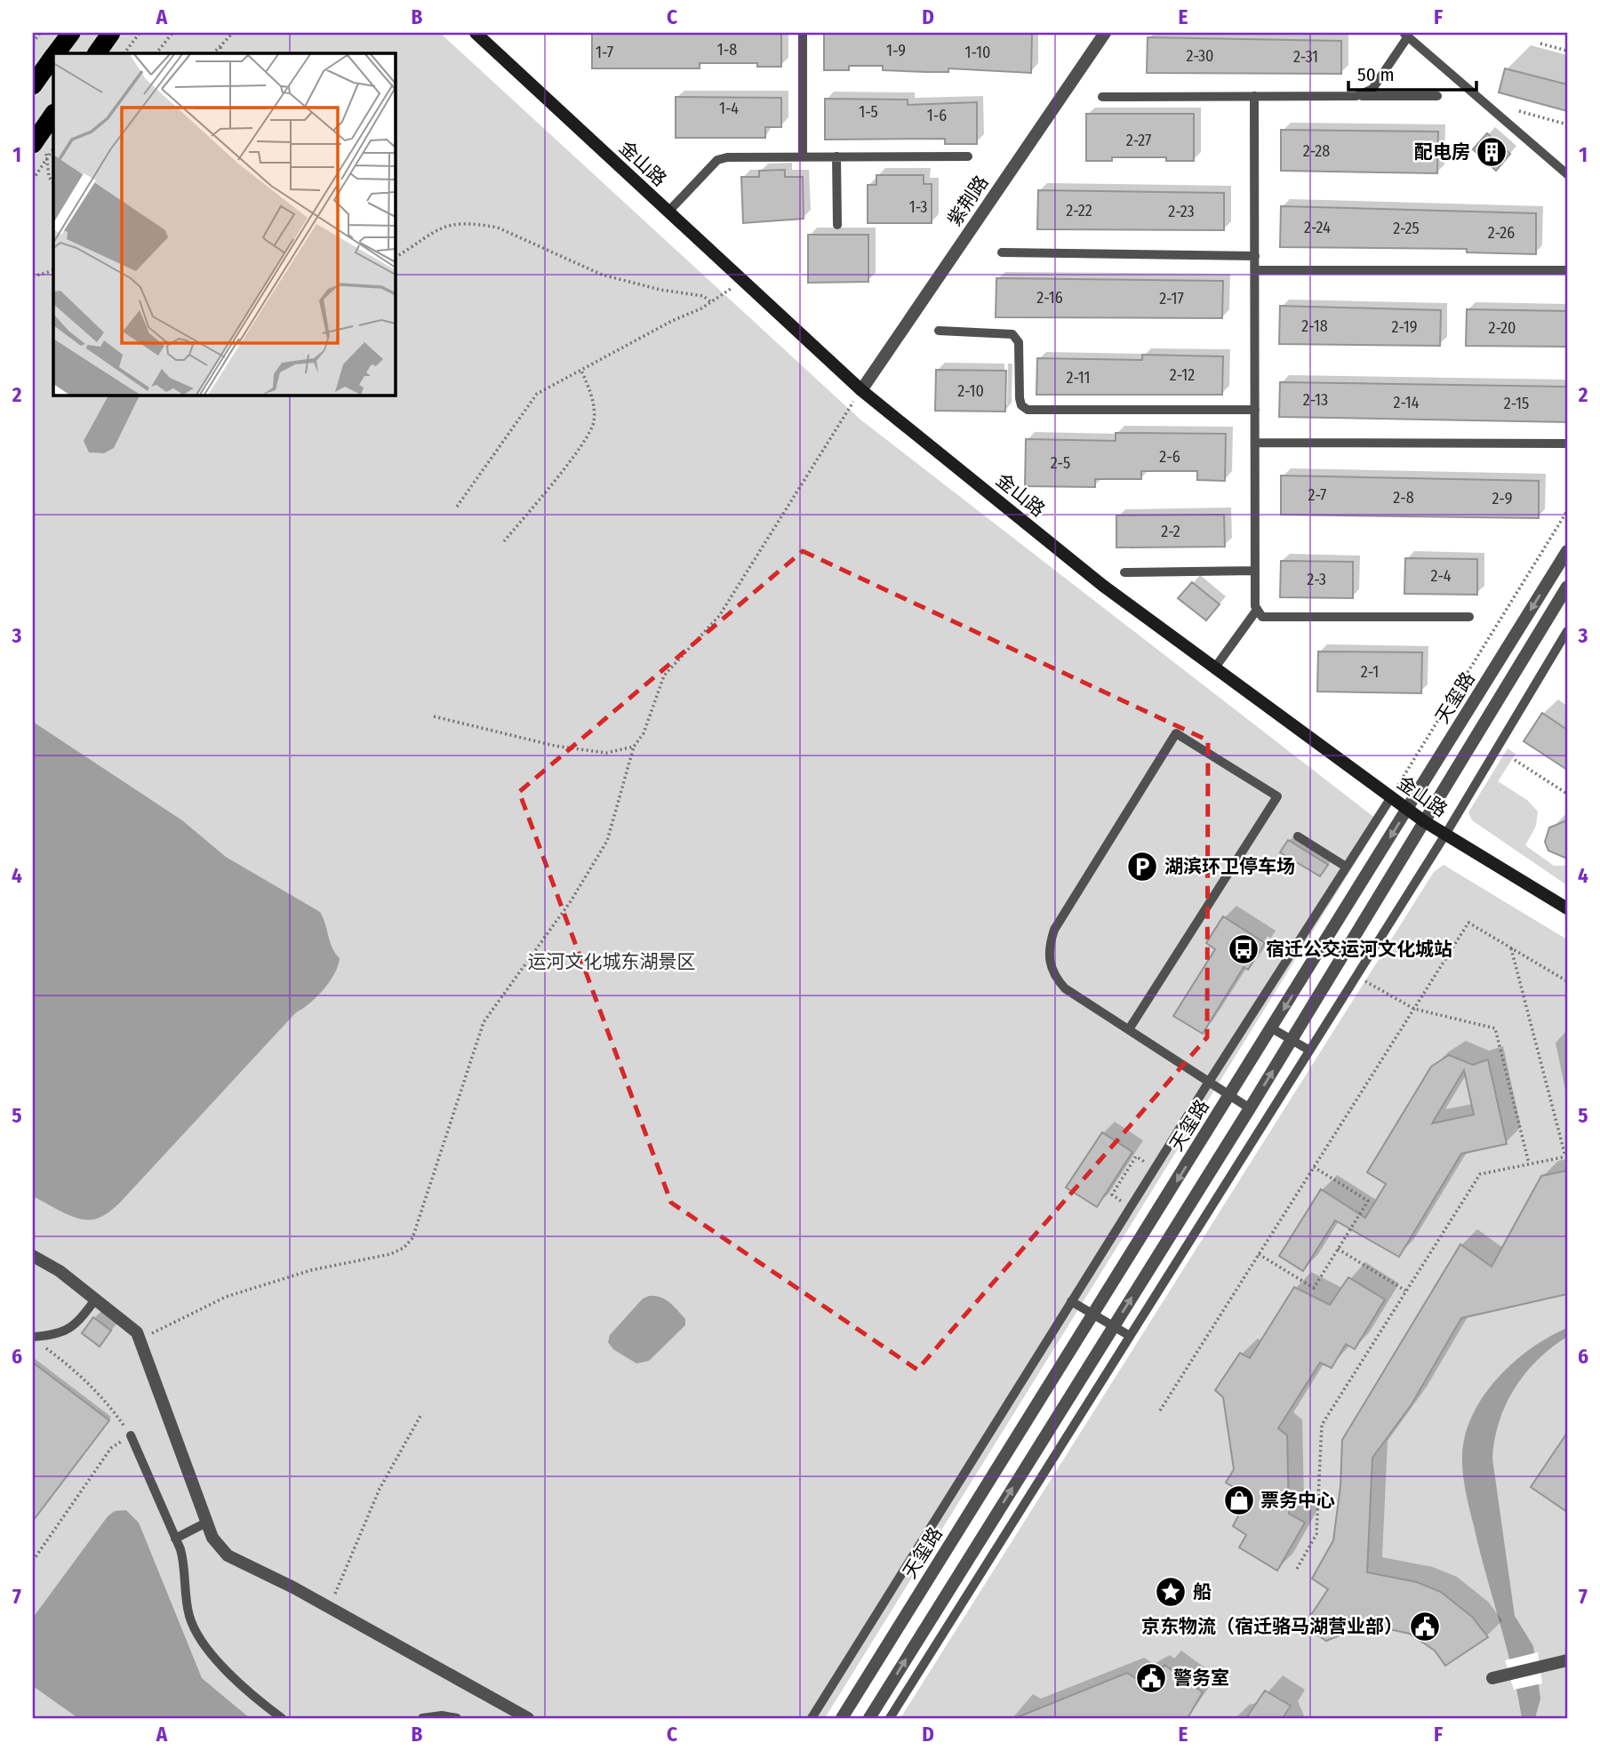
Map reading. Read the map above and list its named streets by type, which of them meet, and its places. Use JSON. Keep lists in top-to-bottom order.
{
  "streets": {
    "street": ["金山路", "紫荆路", "天玺路"]
  },
  "crossings": [
    ["金山路", "紫荆路"],
    ["金山路", "天玺路"]
  ],
  "parks": ["运河文化城东湖景区"],
  "places": {
    "building": ["配电房"],
    "parking": ["湖滨环卫停车场"],
    "bus stop": ["宿迁公交运河文化城站"],
    "shop": ["票务中心"],
    "place": ["船"],
    "public building": ["京东物流（宿迁骆马湖营业部）", "警务室"]
  },
  "house_numbers": [
    "1-8",
    "1-9",
    "1-7",
    "1-10",
    "2-30",
    "2-31",
    "1-4",
    "1-5",
    "1-6",
    "2-27",
    "2-28",
    "1-3",
    "2-22",
    "2-23",
    "2-24",
    "2-25",
    "2-26",
    "2-16",
    "2-17",
    "2-18",
    "2-19",
    "2-20",
    "2-12",
    "2-11",
    "2-10",
    "2-13",
    "2-14",
    "2-15",
    "2-6",
    "2-5",
    "2-7",
    "2-8",
    "2-9",
    "2-2",
    "2-4",
    "2-3",
    "2-1"
  ],
  "scale_bar": "50 m",
  "grid": {
    "columns": [
      "A",
      "B",
      "C",
      "D",
      "E",
      "F"
    ],
    "rows": [
      "1",
      "2",
      "3",
      "4",
      "5",
      "6",
      "7"
    ]
  }
}
